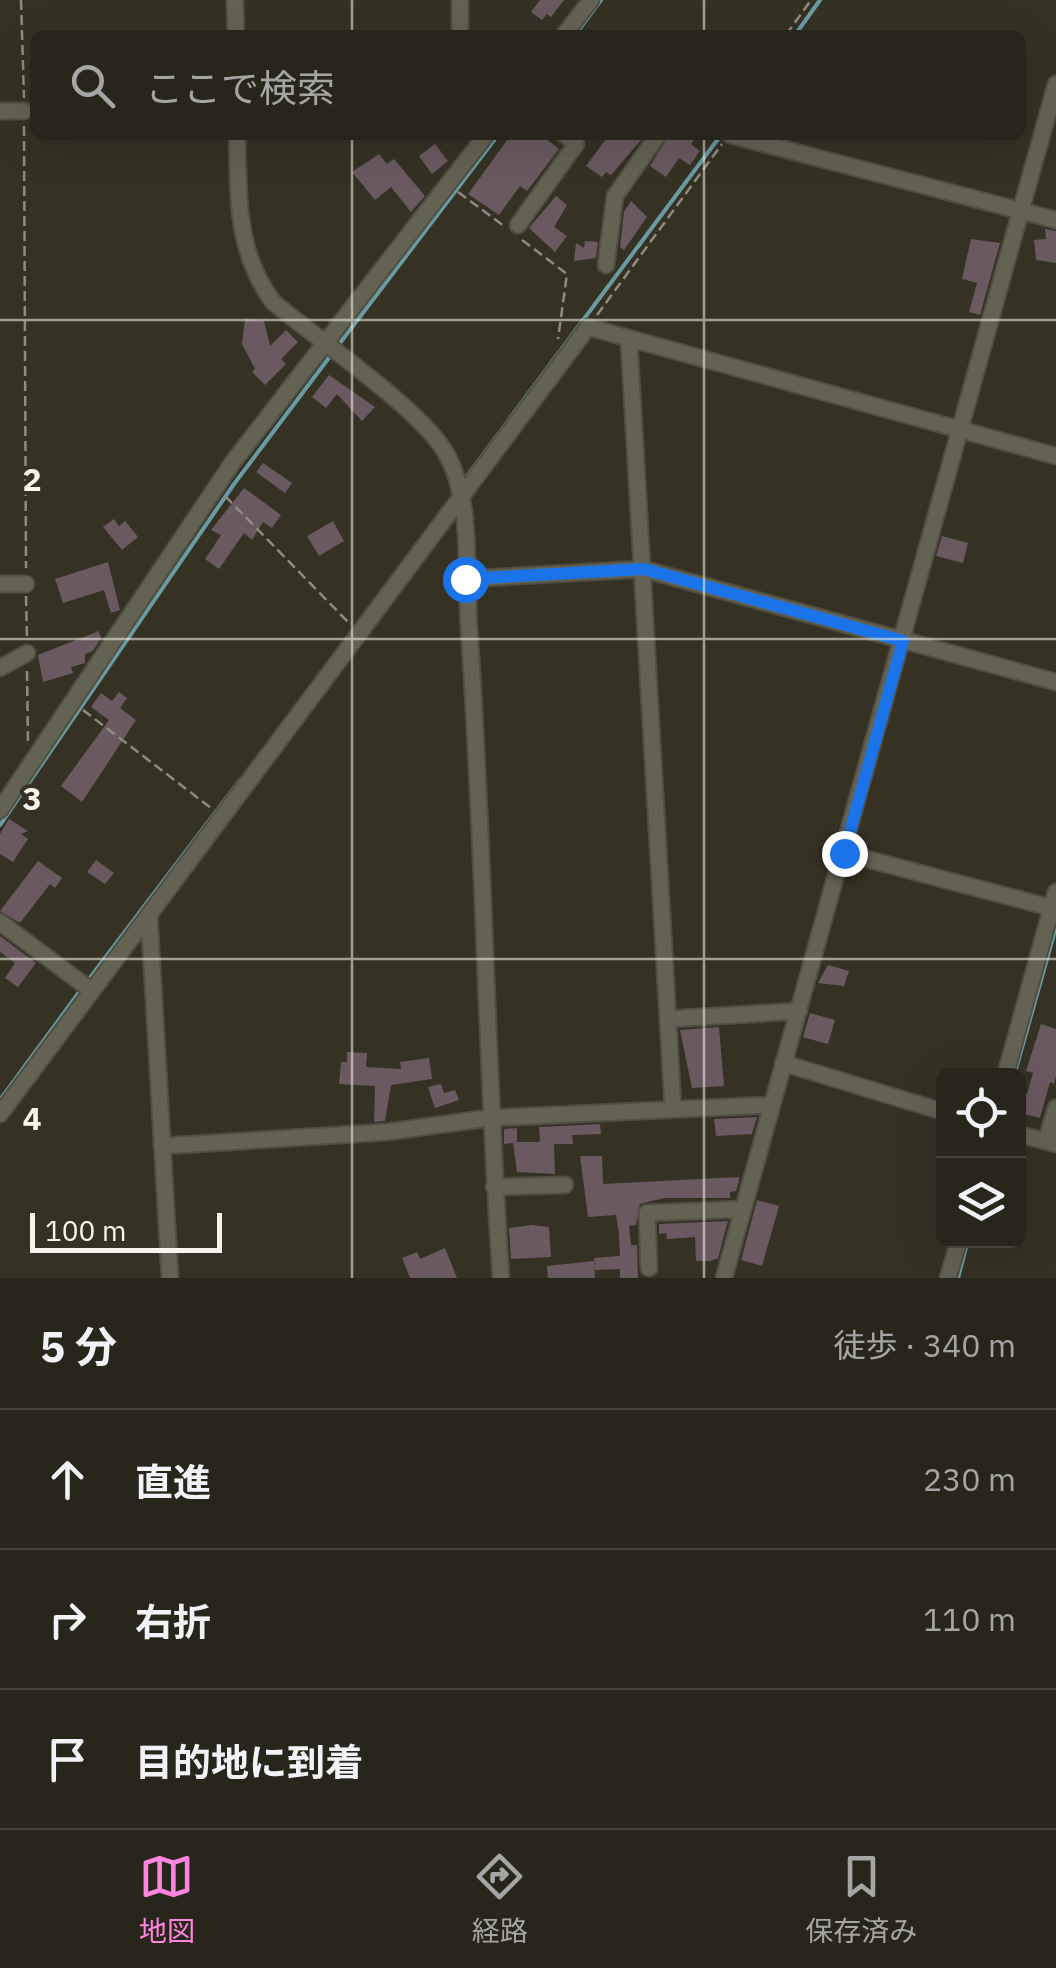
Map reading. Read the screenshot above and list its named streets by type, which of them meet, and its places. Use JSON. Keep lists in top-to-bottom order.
{
  "scale_bar": "100 m",
  "page": {
    "search": "ここで検索",
    "scale": "100 m",
    "heading": ["5 分", "徒歩 · 340 m"],
    "list": [
      ["直進", "230 m"],
      ["右折", "110 m"],
      "目的地に到着"
    ],
    "nav": ["地図", "経路", "保存済み"]
  },
  "grid": {
    "rows": ["2", "3", "4"]
  }
}
